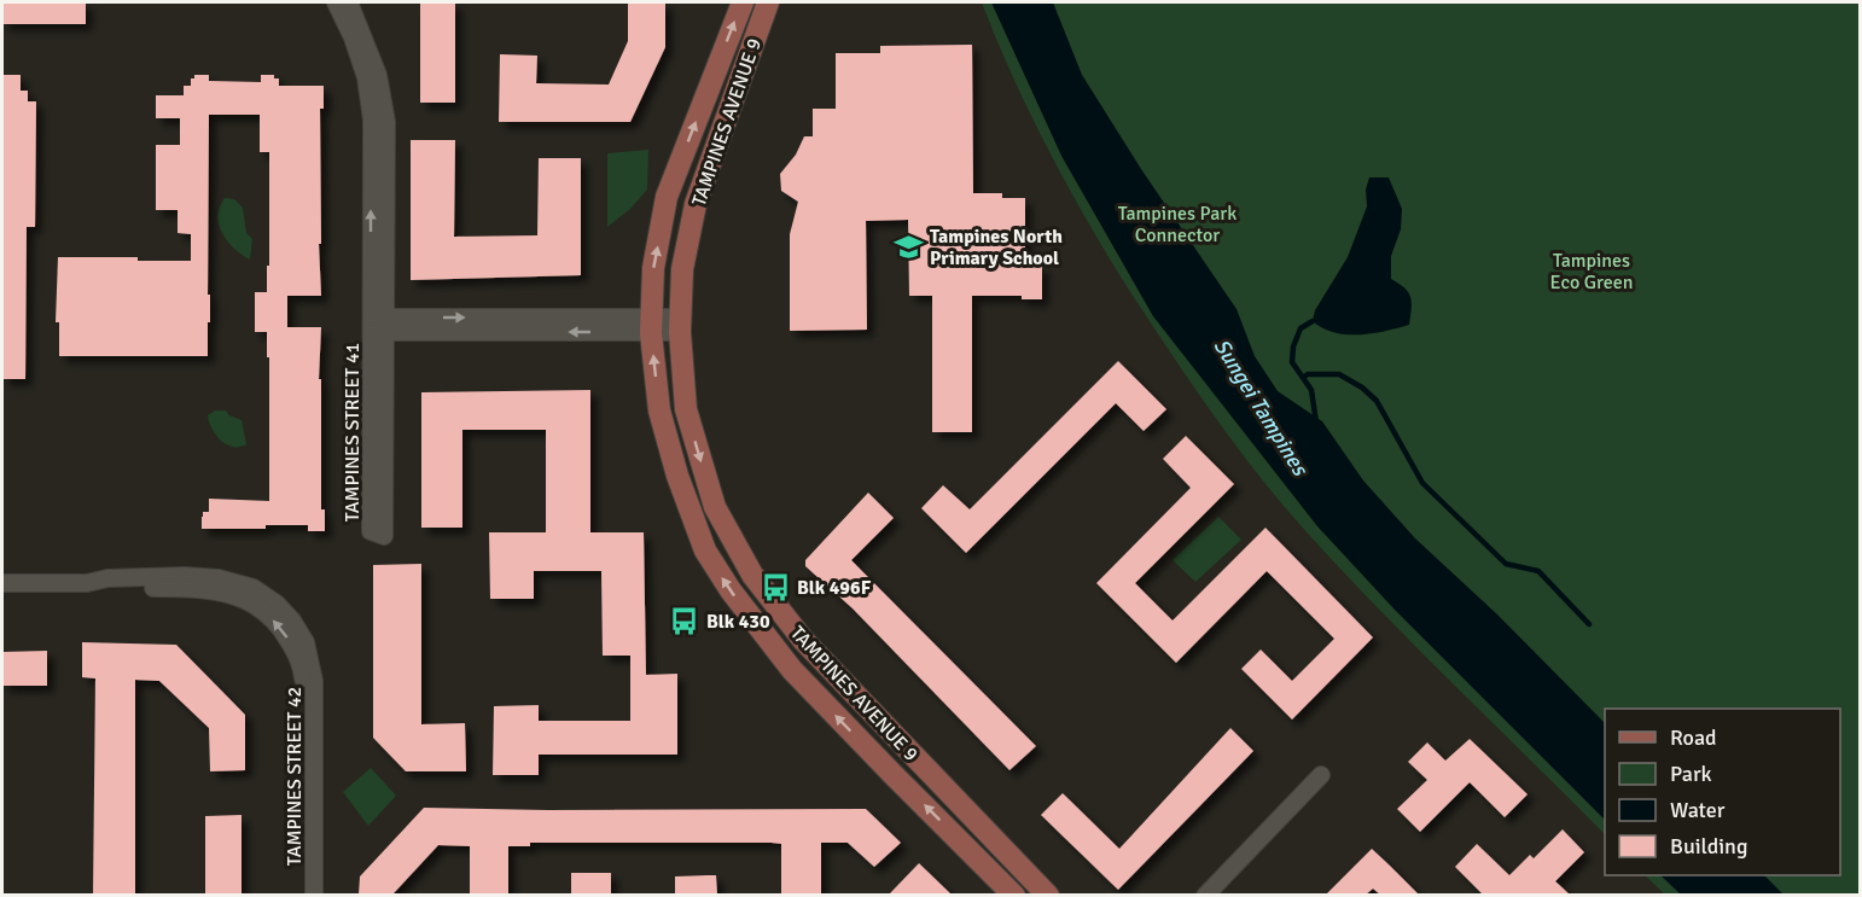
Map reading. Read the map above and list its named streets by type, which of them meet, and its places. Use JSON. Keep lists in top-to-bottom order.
{
  "streets": {
    "main road": ["TAMPINES AVENUE 9"],
    "street": ["TAMPINES STREET 41", "TAMPINES STREET 42"]
  },
  "water": ["Sungei Tampines"],
  "parks": ["Tampines Park Connector", "Tampines Eco Green"],
  "places": {
    "school or university": ["Tampines North Primary School"],
    "bus stop": ["Blk 496F", "Blk 430"]
  },
  "legend": [
    "Road",
    "Park",
    "Water",
    "Building"
  ]
}
